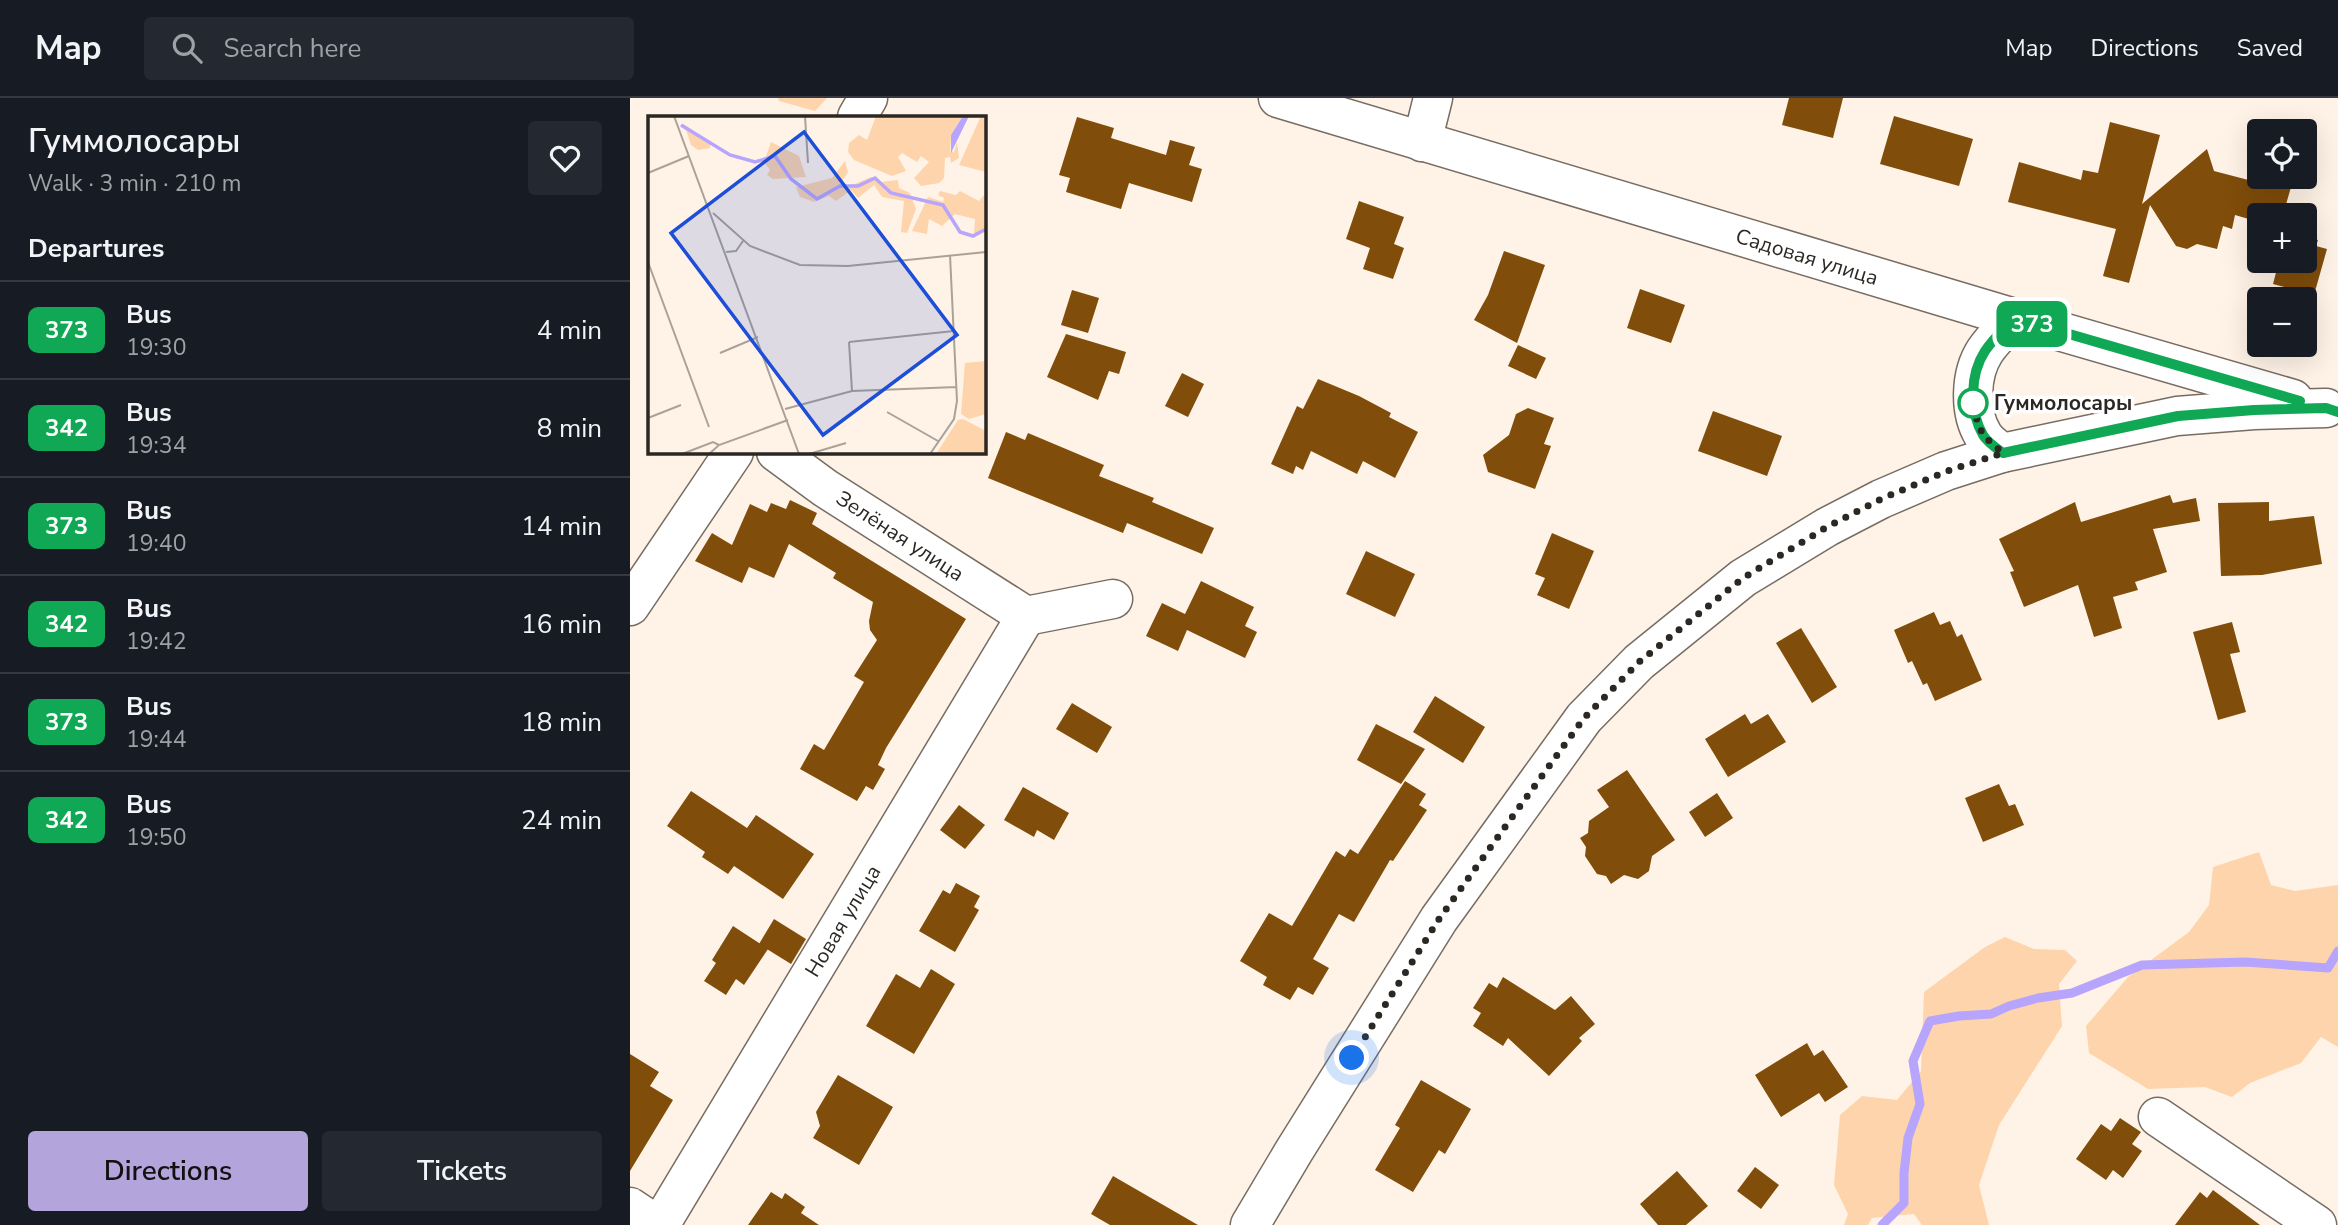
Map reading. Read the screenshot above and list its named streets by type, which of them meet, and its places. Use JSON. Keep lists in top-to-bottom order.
{
  "streets": {
    "street": ["Садовая улица", "Зелёная улица", "Новая улица"]
  },
  "crossings": [
    ["Зелёная улица", "Новая улица"]
  ],
  "places": ["Гуммолосары"],
  "lines": ["bus line 373"],
  "page": {
    "header": "Map",
    "search": "Search here",
    "nav": ["Map", "Directions", "Saved"],
    "heading": [
      ["Гуммолосары", "Walk · 3 min · 210 m"],
      "Departures"
    ],
    "on_map": "373",
    "map_buttons": ["+", "−"],
    "list": [
      {
        "mark": "373",
        "name": "Bus",
        "note": "19:30",
        "value": "4 min"
      },
      {
        "mark": "342",
        "name": "Bus",
        "note": "19:34",
        "value": "8 min"
      },
      {
        "mark": "373",
        "name": "Bus",
        "note": "19:40",
        "value": "14 min"
      },
      {
        "mark": "342",
        "name": "Bus",
        "note": "19:42",
        "value": "16 min"
      },
      {
        "mark": "373",
        "name": "Bus",
        "note": "19:44",
        "value": "18 min"
      },
      {
        "mark": "342",
        "name": "Bus",
        "note": "19:50",
        "value": "24 min"
      }
    ],
    "buttons": ["Directions", "Tickets"]
  }
}
